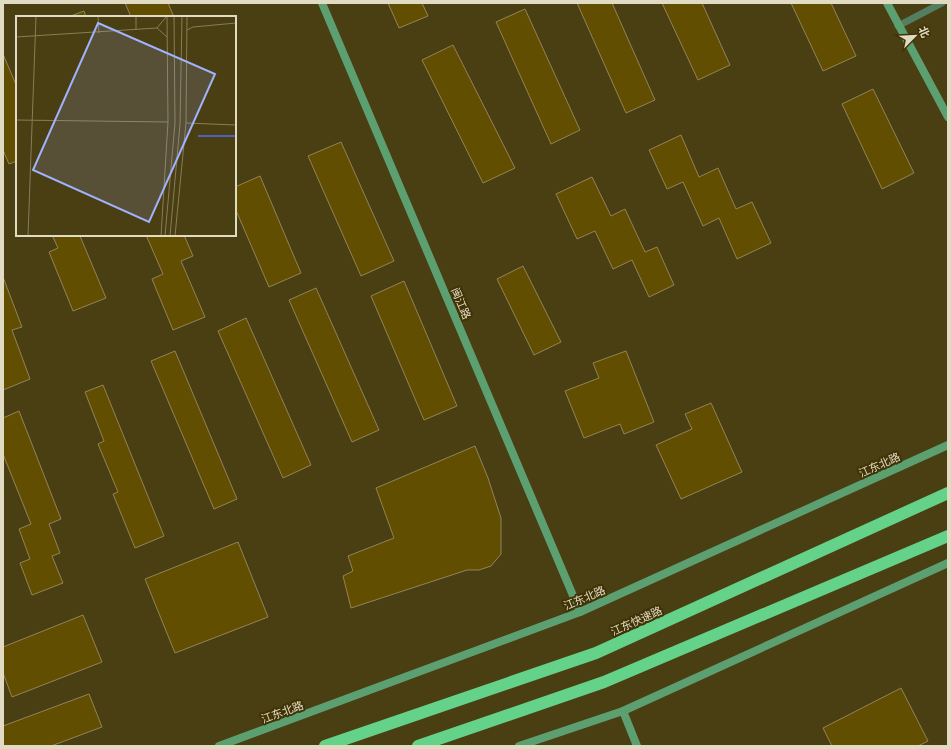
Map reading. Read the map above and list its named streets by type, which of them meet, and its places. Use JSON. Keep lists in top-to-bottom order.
{
  "streets": {
    "highway": ["江东快速路"],
    "main road": ["闽江路", "江东北路"]
  },
  "crossings": [
    ["闽江路", "江东北路"]
  ],
  "north": "top right"
}
